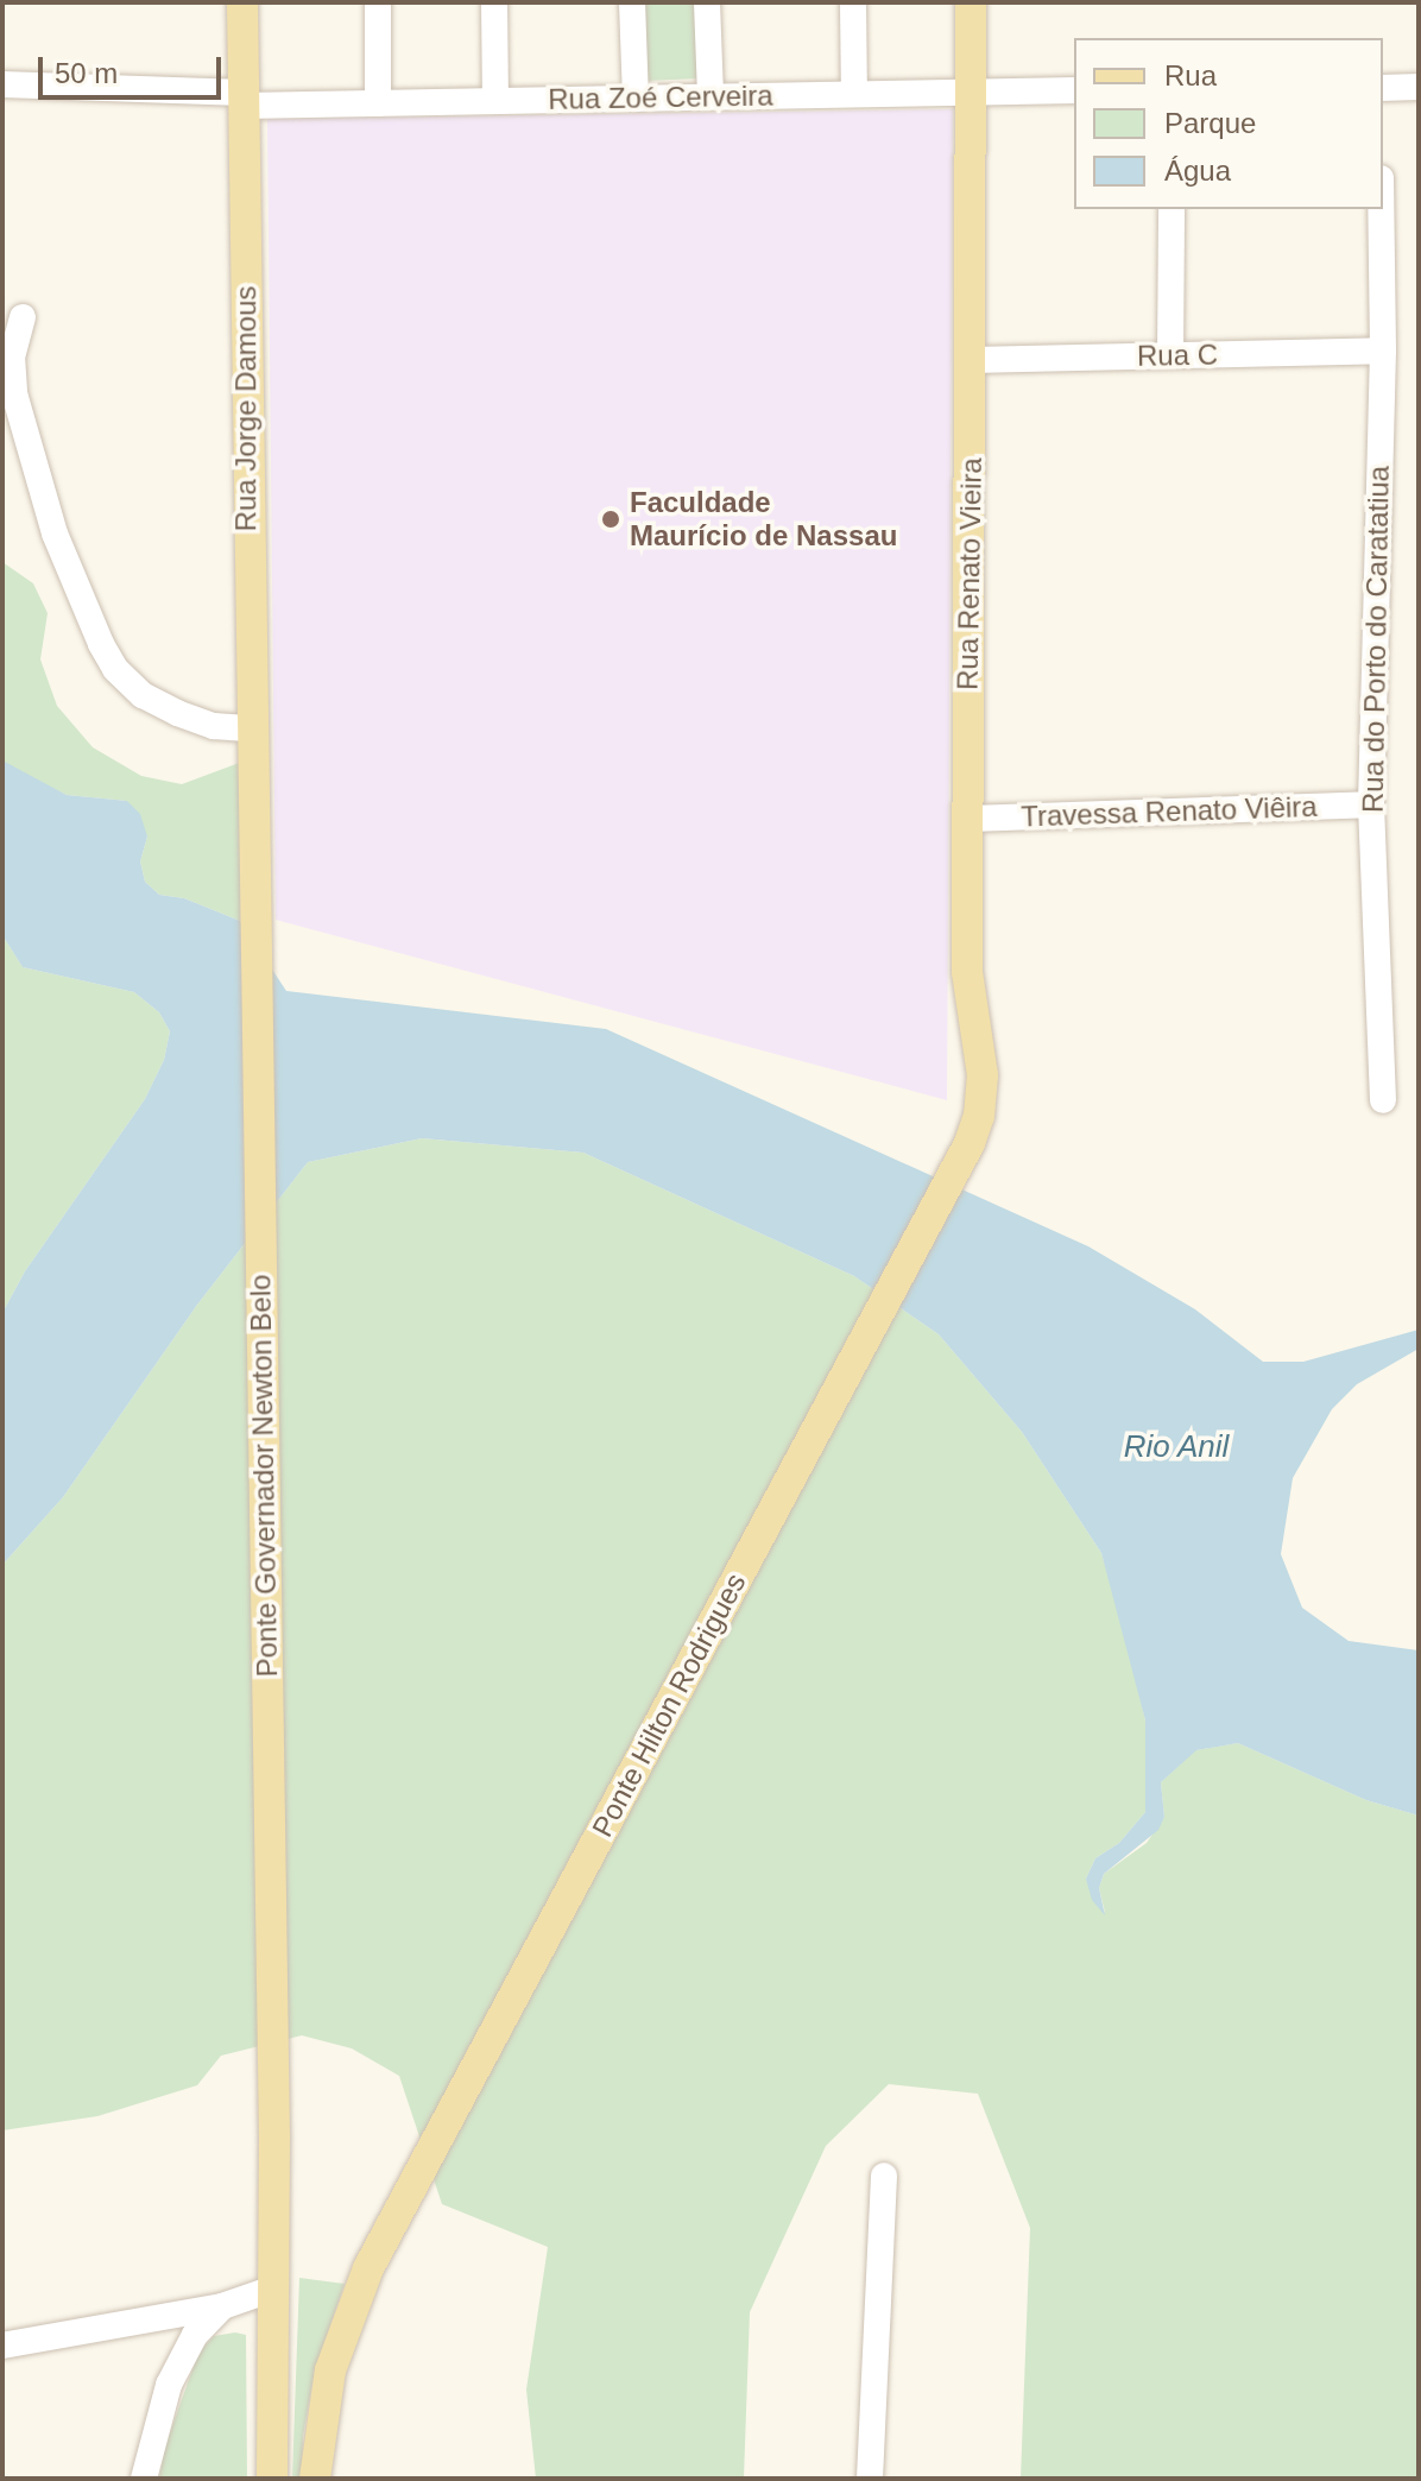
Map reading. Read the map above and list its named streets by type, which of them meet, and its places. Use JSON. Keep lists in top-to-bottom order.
{
  "streets": {
    "main road": [
      "Rua Jorge Damous",
      "Rua Renato Vieira",
      "Ponte Governador Newton Belo",
      "Ponte Hilton Rodrigues"
    ],
    "street": [
      "Rua Zoé Cerveira",
      "Rua C",
      "Rua do Porto do Caratatiua",
      "Travessa Renato Viêira"
    ]
  },
  "crossings": [
    ["Rua Zoé Cerveira", "Rua Jorge Damous"],
    ["Rua Zoé Cerveira", "Rua Renato Vieira"],
    ["Rua C", "Rua Renato Vieira"],
    ["Rua C", "Rua do Porto do Caratatiua"],
    ["Rua Jorge Damous", "Ponte Governador Newton Belo"],
    ["Rua Renato Vieira", "Travessa Renato Viêira"],
    ["Rua Renato Vieira", "Ponte Hilton Rodrigues"],
    ["Rua do Porto do Caratatiua", "Travessa Renato Viêira"]
  ],
  "water": ["Rio Anil"],
  "places": ["Faculdade Maurício de Nassau"],
  "legend": ["Rua", "Parque", "Água"],
  "scale_bar": "50 m"
}
